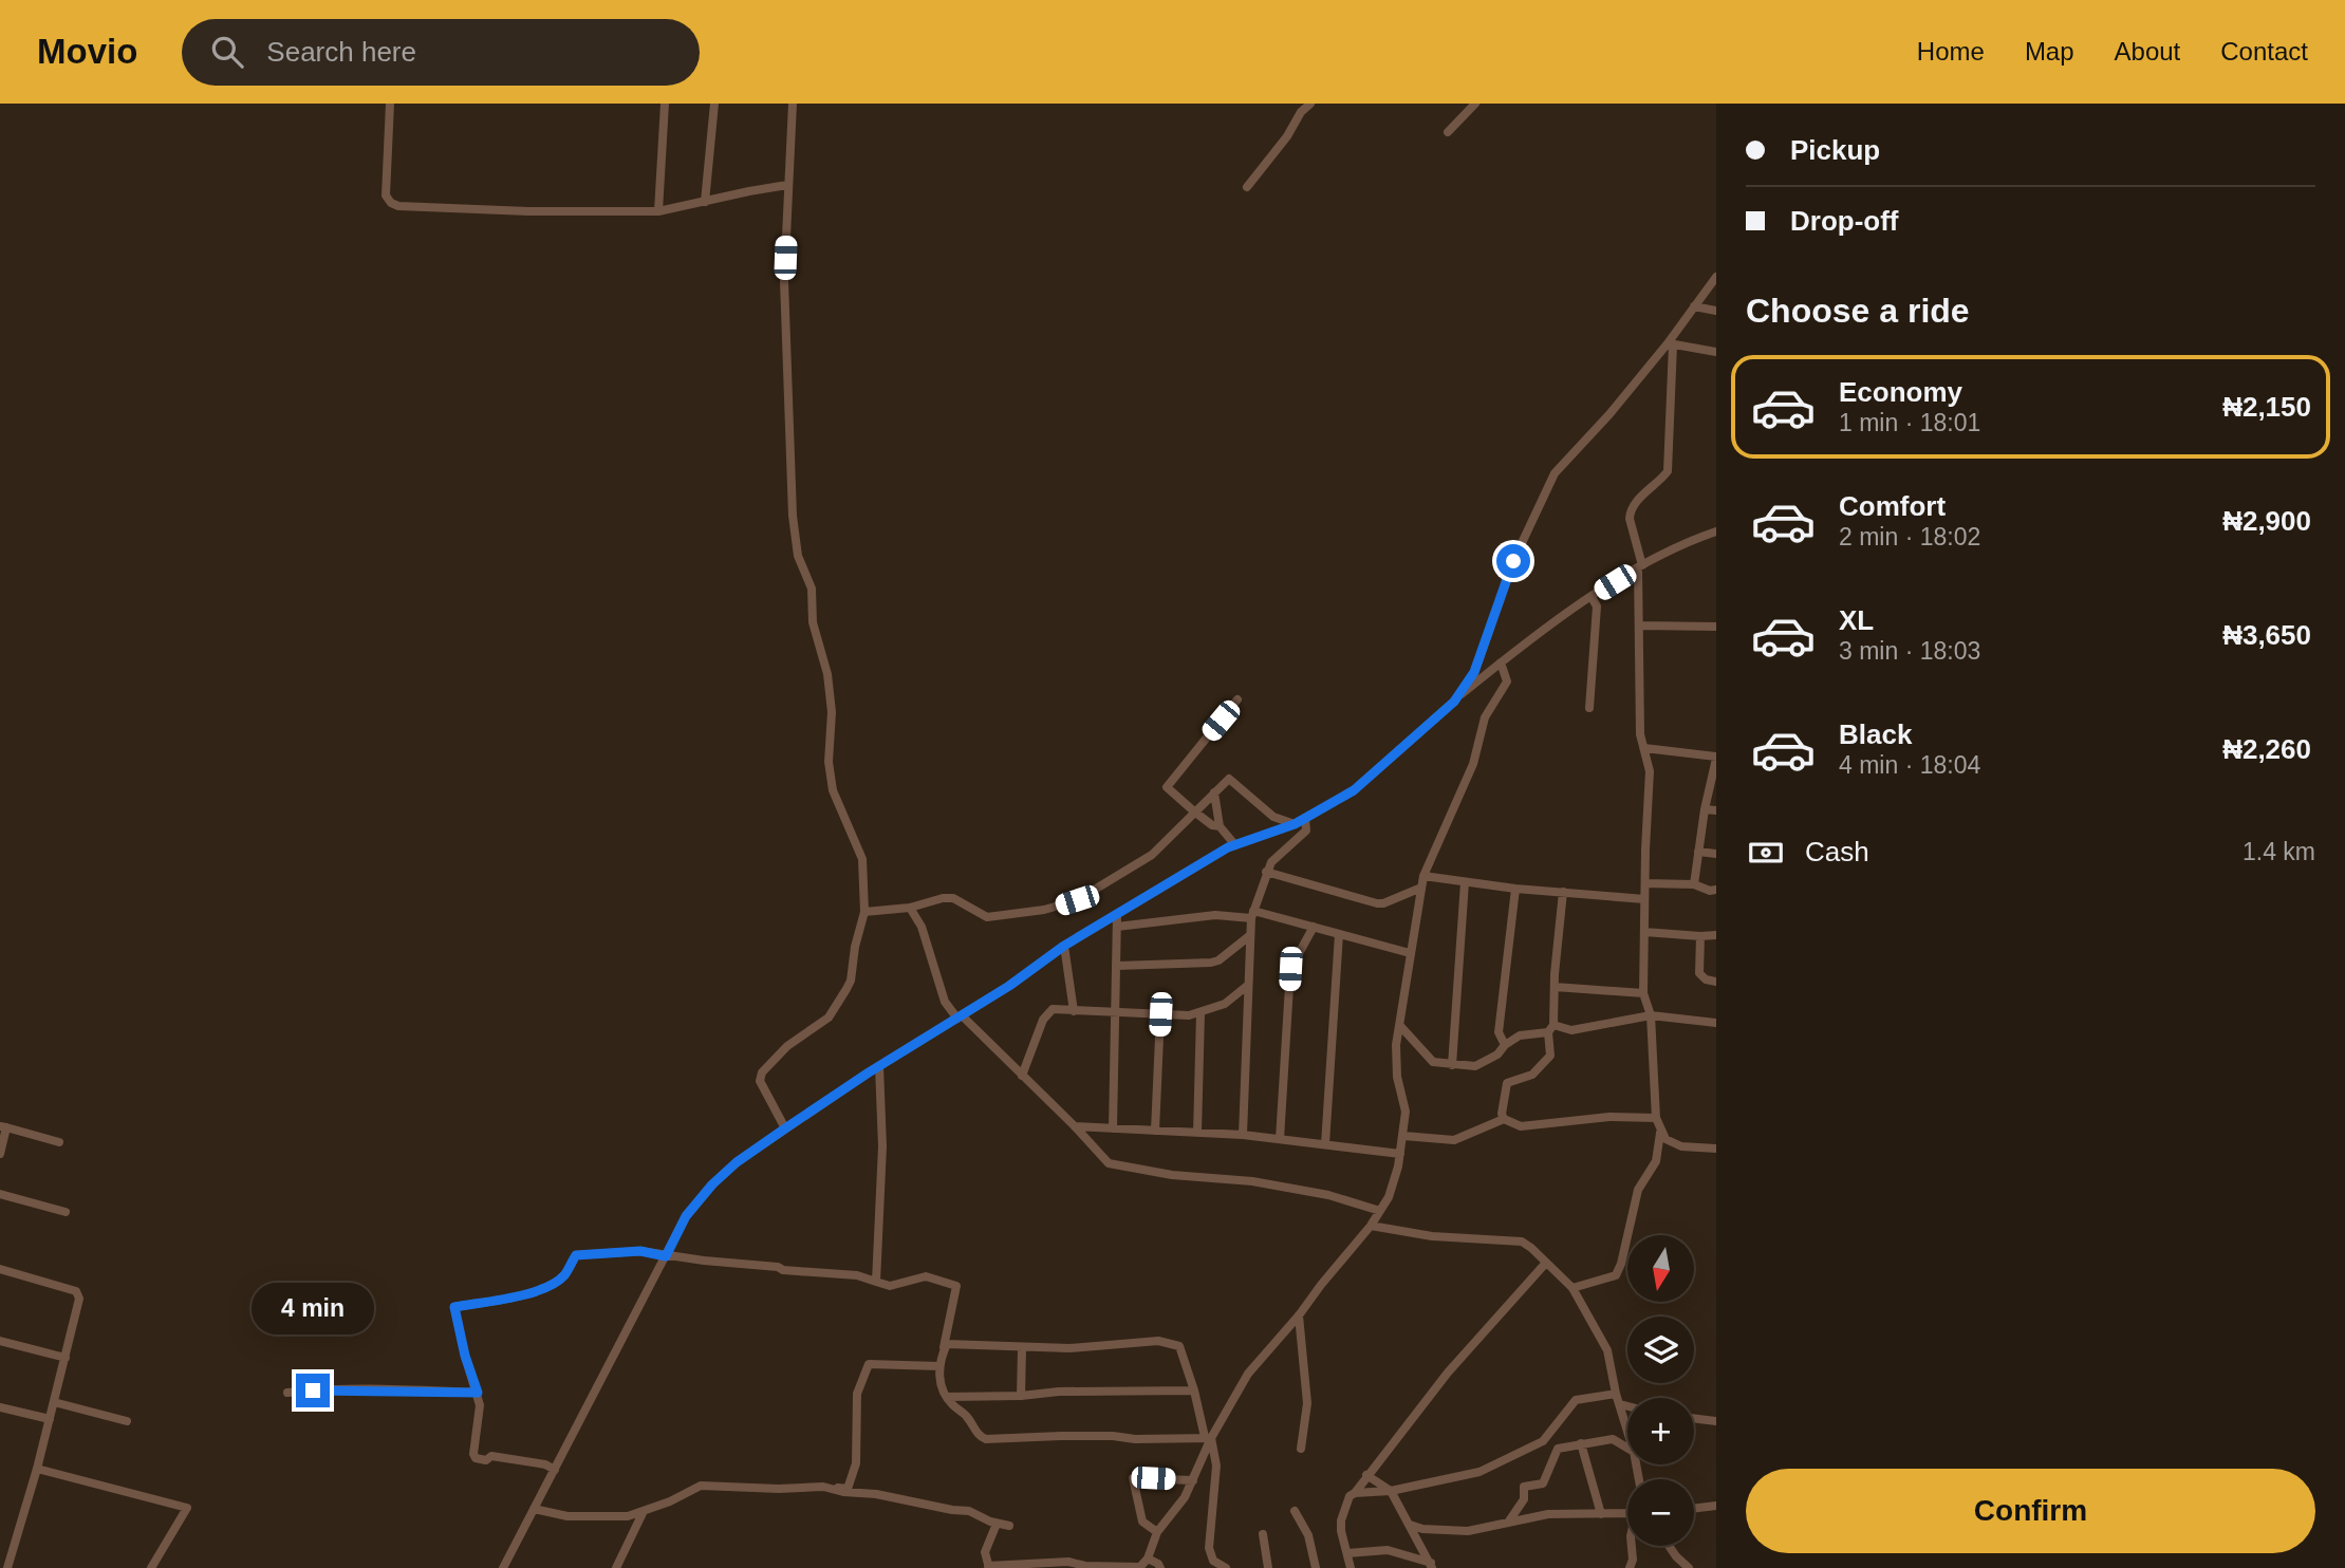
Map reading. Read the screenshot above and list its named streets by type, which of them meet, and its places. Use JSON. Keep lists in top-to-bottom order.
{
  "north": "bottom",
  "page": {
    "header": "Movio",
    "search": "Search here",
    "nav": [
      "Home",
      "Map",
      "About",
      "Contact"
    ],
    "banner": ["Pickup", "Drop-off"],
    "heading": "Choose a ride",
    "list": [
      {
        "name": "Economy",
        "note": "1 min · 18:01",
        "value": "₦2,150"
      },
      {
        "name": "Comfort",
        "note": "2 min · 18:02",
        "value": "₦2,900"
      },
      {
        "name": "XL",
        "note": "3 min · 18:03",
        "value": "₦3,650"
      },
      {
        "name": "Black",
        "note": "4 min · 18:04",
        "value": "₦2,260"
      }
    ],
    "pay": ["Cash", "1.4 km"],
    "map_buttons": ["+", "−"],
    "bubble": "4 min",
    "buttons": "Confirm"
  }
}
